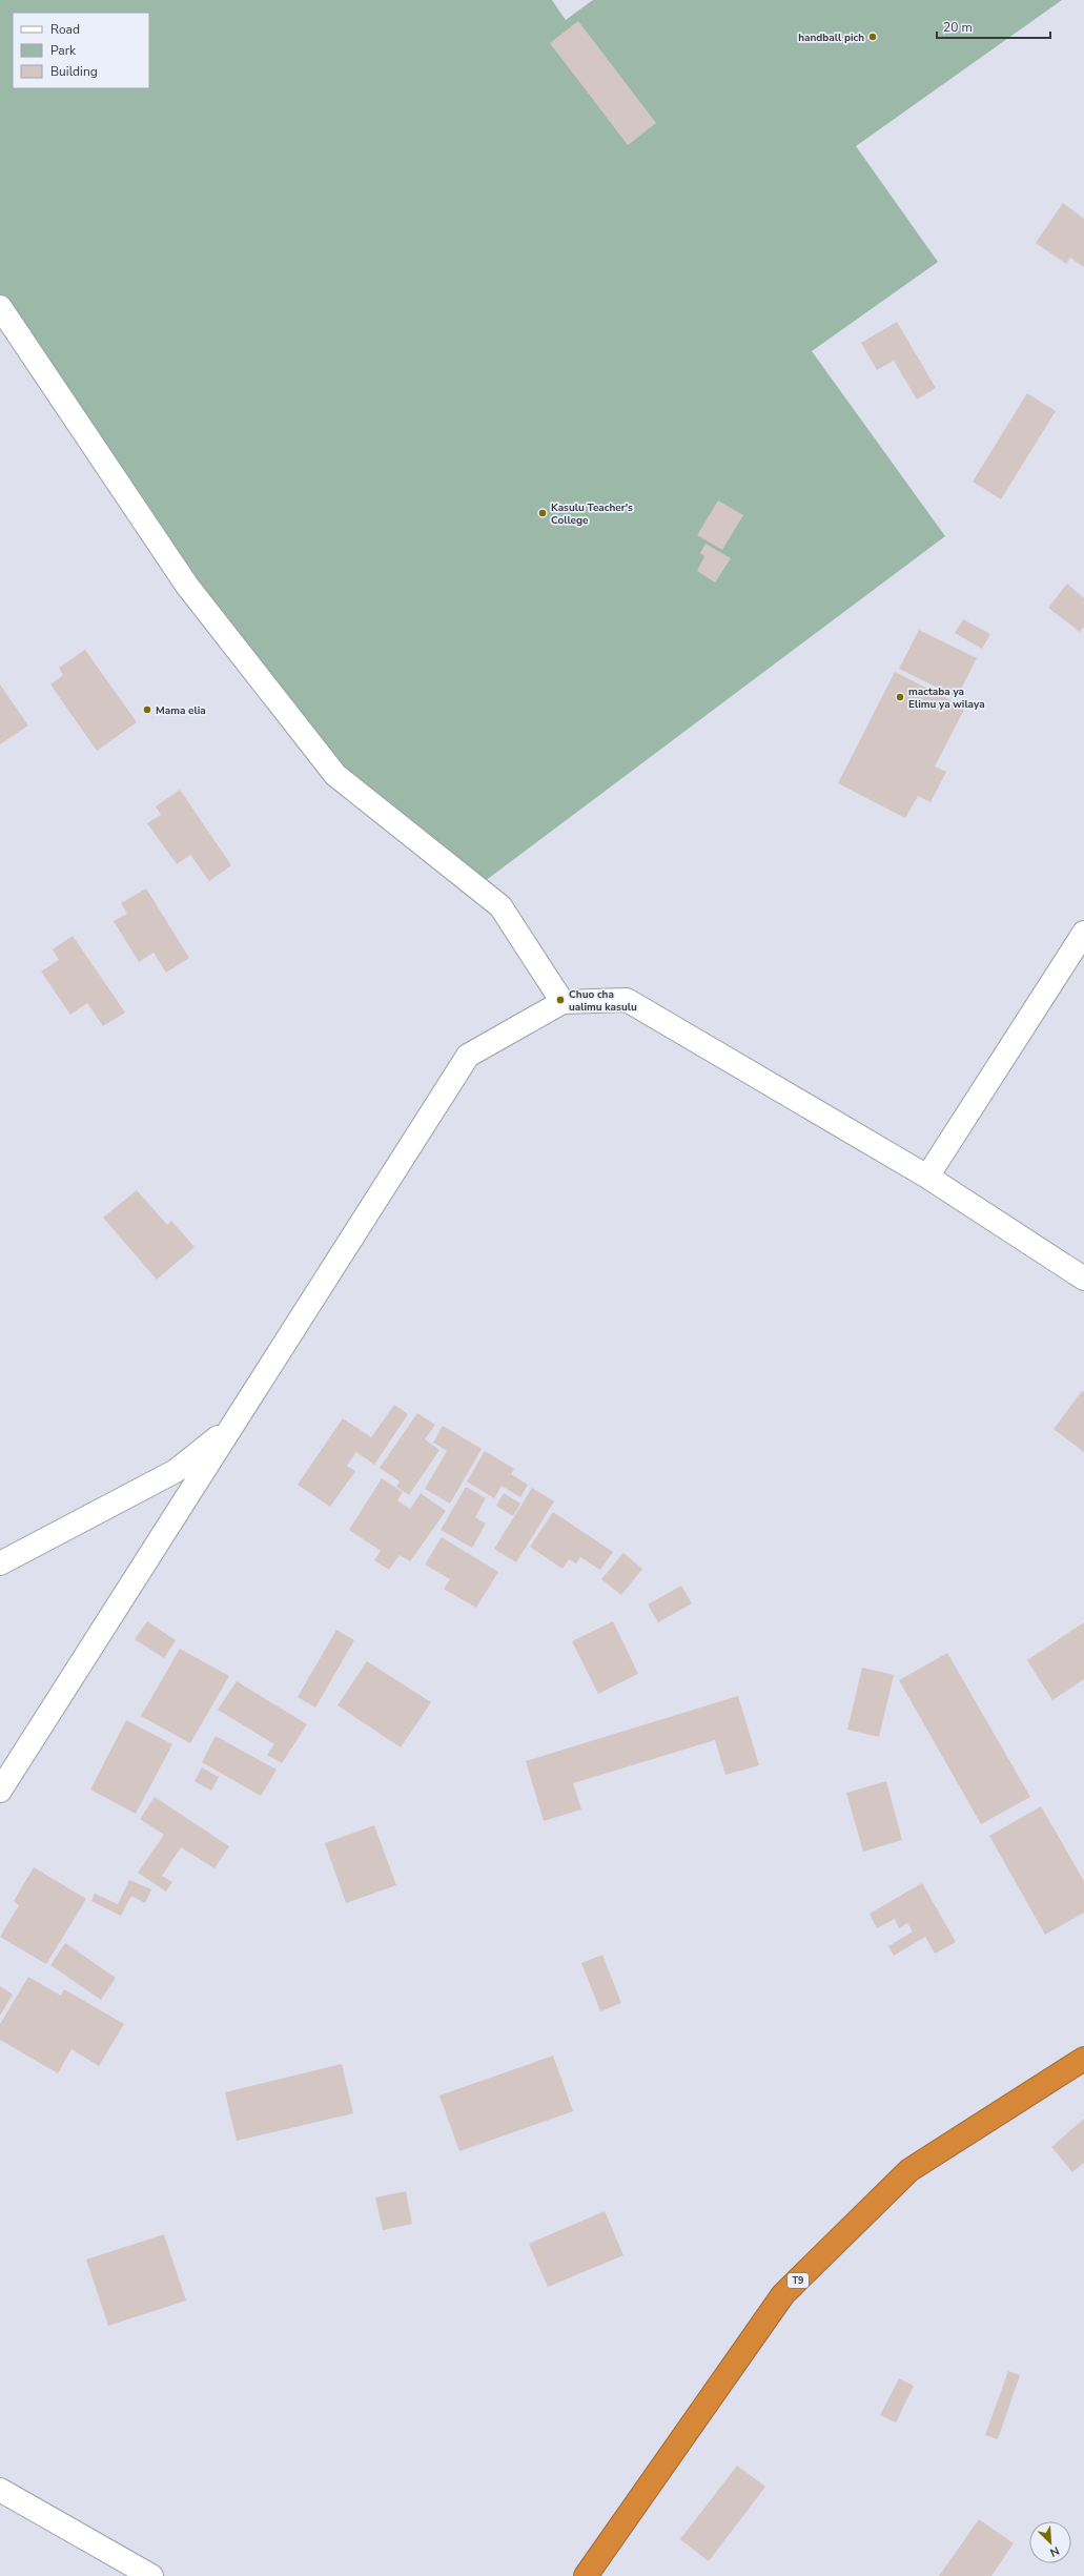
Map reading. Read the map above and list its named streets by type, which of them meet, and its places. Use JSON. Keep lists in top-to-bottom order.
{
  "streets": {
    "highway": ["T9"]
  },
  "places": [
    "handball pich",
    "Kasulu Teacher's College",
    "mactaba ya Elimu ya wilaya",
    "Mama elia",
    "Chuo cha ualimu kasulu"
  ],
  "legend": ["Road", "Park", "Building"],
  "scale_bar": "20 m",
  "north": "bottom right"
}
